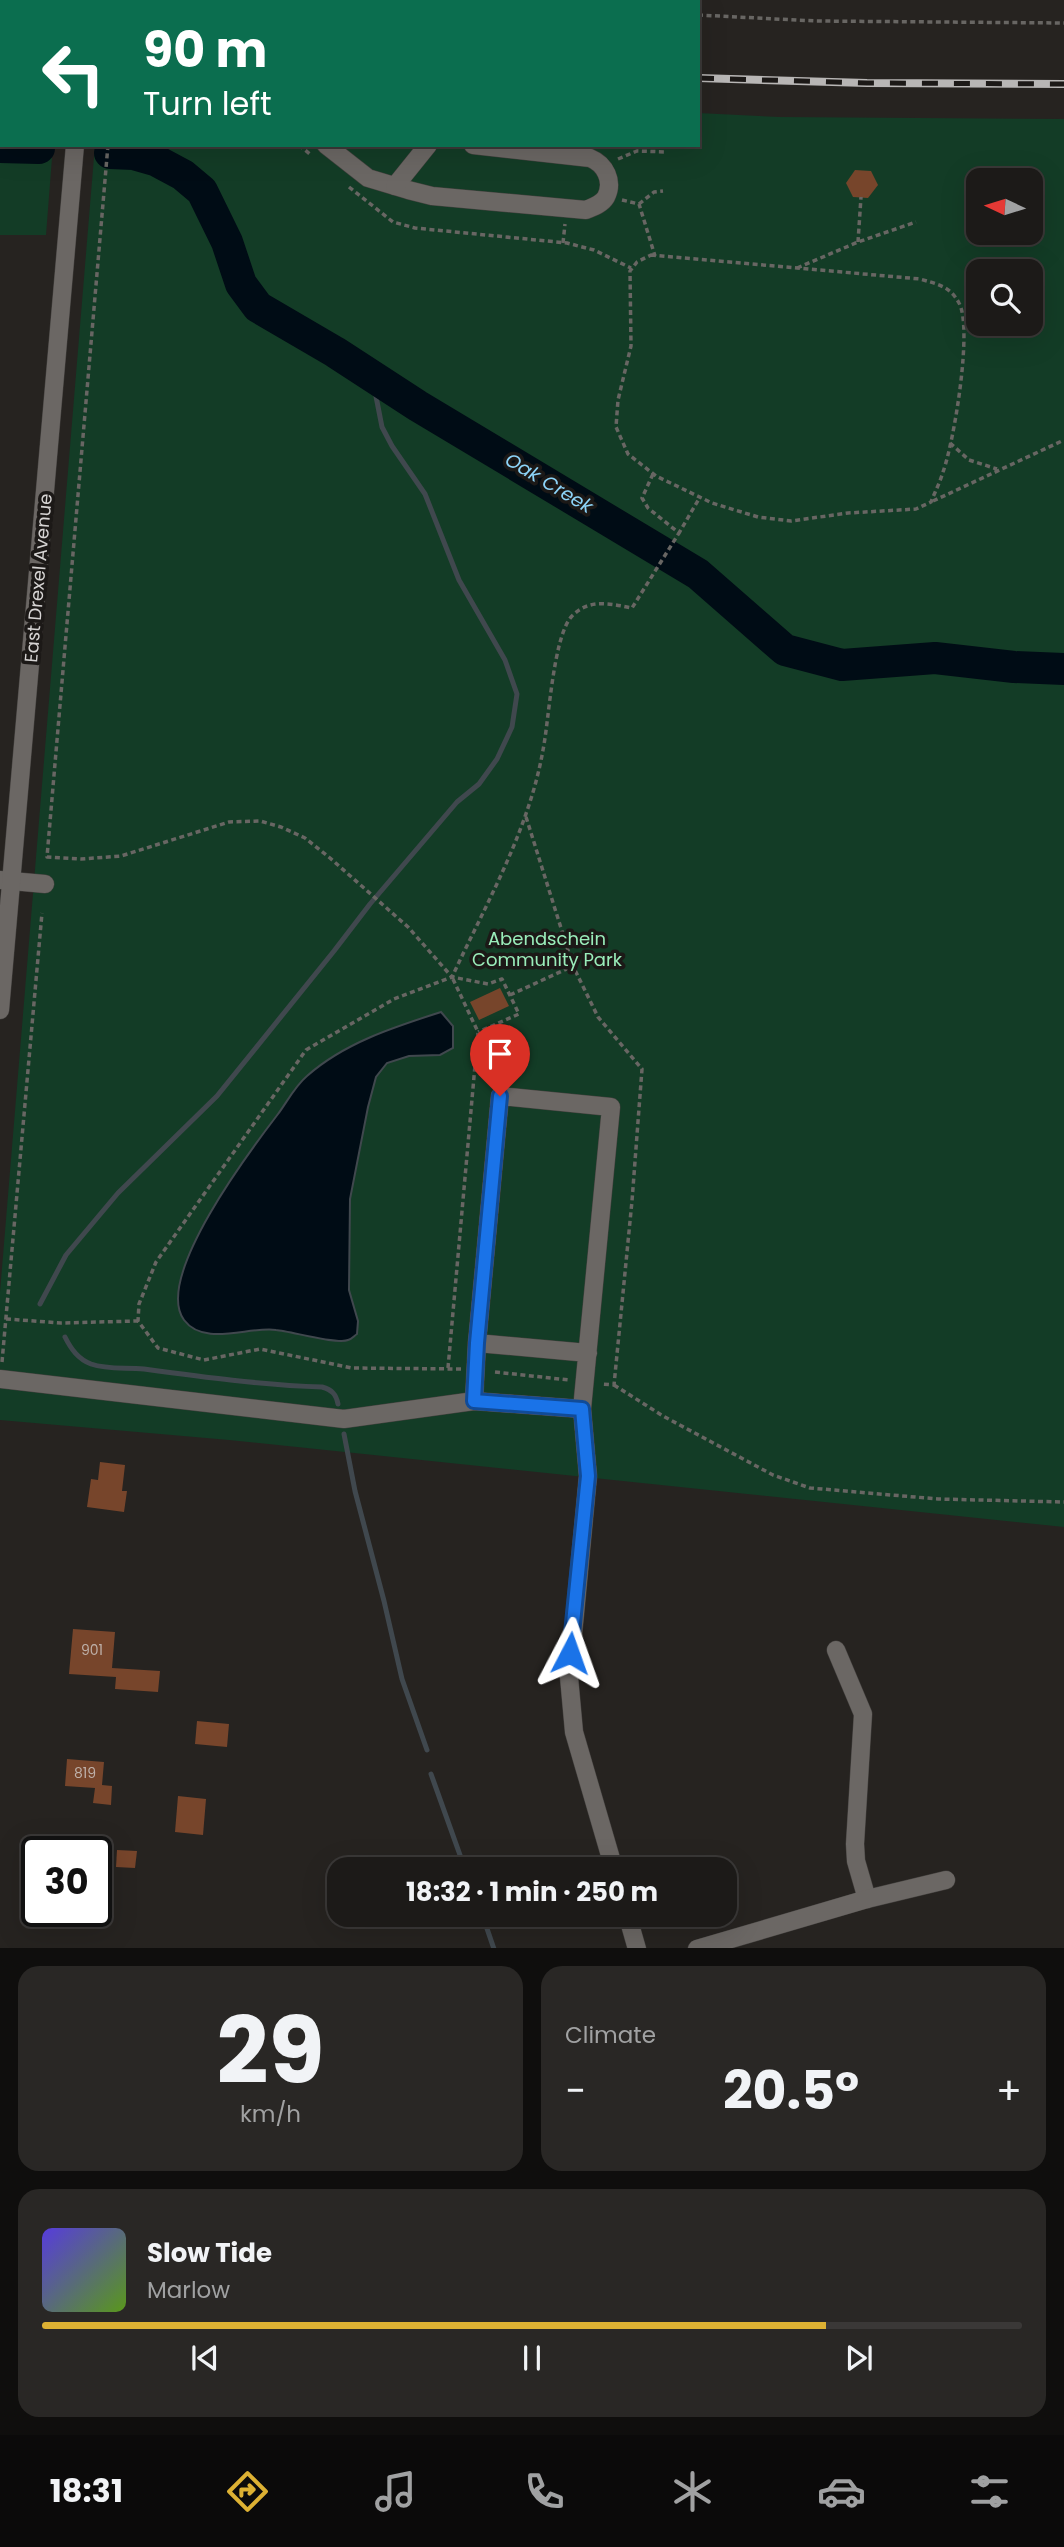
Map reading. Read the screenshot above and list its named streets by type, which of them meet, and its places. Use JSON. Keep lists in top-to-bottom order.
{
  "streets": {
    "street": ["East Drexel Avenue"]
  },
  "water": ["Oak Creek"],
  "parks": ["Abendschein Community Park"],
  "house_numbers": ["901", "819"],
  "north": "left",
  "page": {
    "turn": ["90 m", "Turn left"],
    "limit": "30",
    "trip": "18:32 · 1 min · 250 m",
    "tile": [
      ["29", "km/h"],
      "Climate"
    ],
    "heat": ["−", "20.5°", "+"],
    "song": ["Slow Tide", "Marlow"],
    "tabs": "18:31"
  }
}
